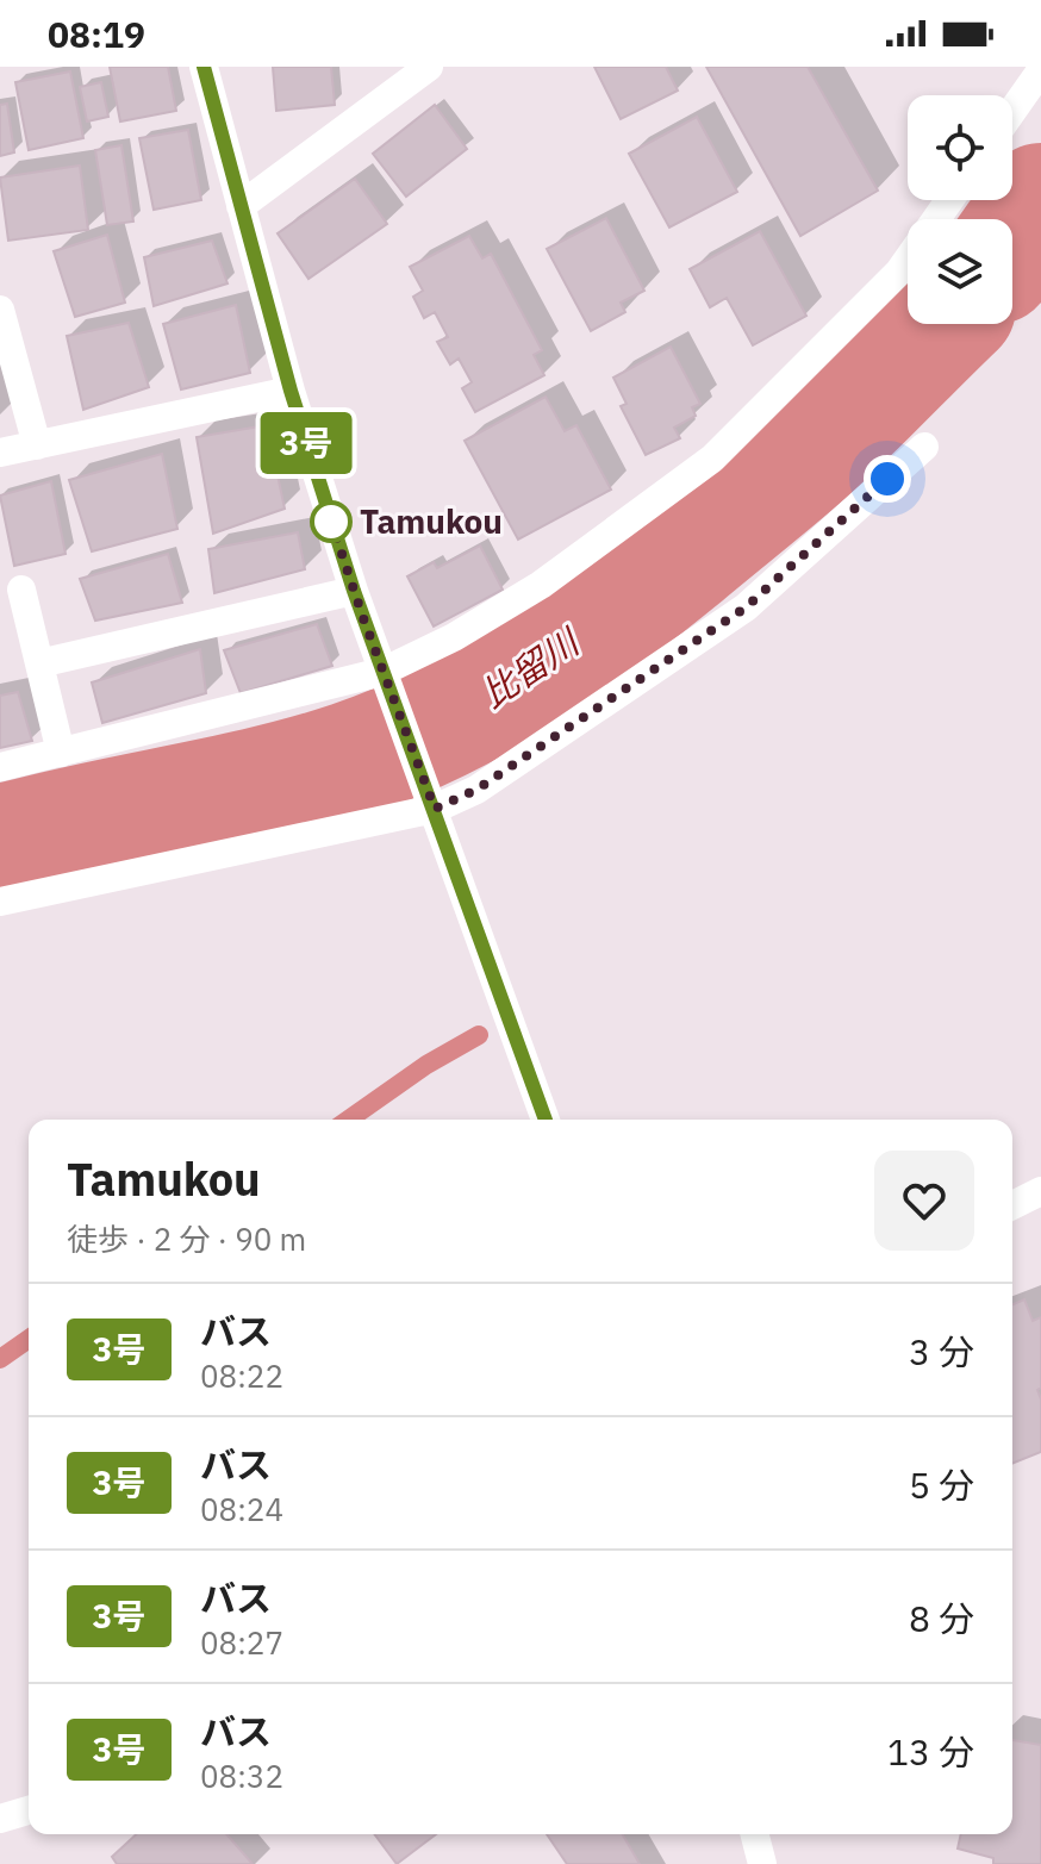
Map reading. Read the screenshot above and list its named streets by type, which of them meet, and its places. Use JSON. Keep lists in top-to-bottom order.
{
  "water": ["比留川"],
  "places": ["Tamukou"],
  "lines": ["bus line 3号"],
  "page": {
    "status": "08:19",
    "on_map": "3号",
    "heading": ["Tamukou", "徒歩 · 2 分 · 90 m"],
    "list": [
      {
        "mark": "3号",
        "name": "バス",
        "note": "08:22",
        "value": "3 分"
      },
      {
        "mark": "3号",
        "name": "バス",
        "note": "08:24",
        "value": "5 分"
      },
      {
        "mark": "3号",
        "name": "バス",
        "note": "08:27",
        "value": "8 分"
      },
      {
        "mark": "3号",
        "name": "バス",
        "note": "08:32",
        "value": "13 分"
      }
    ]
  }
}
